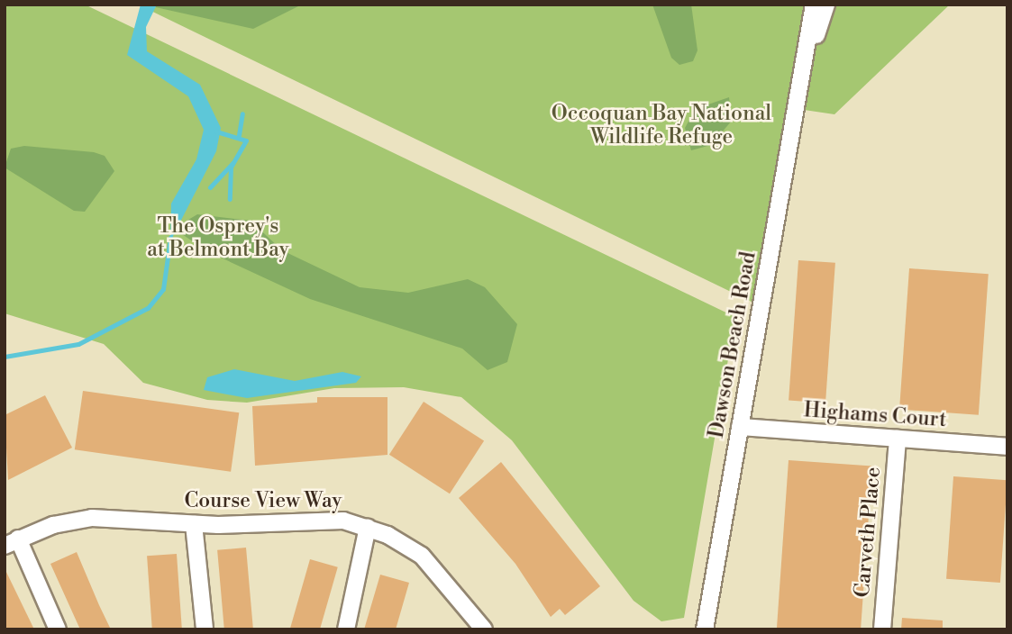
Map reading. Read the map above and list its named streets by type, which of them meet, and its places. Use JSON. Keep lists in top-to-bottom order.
{
  "streets": {
    "street": [
      "Dawson Beach Road",
      "Highams Court",
      "Course View Way",
      "Carveth Place"
    ]
  },
  "crossings": [
    ["Dawson Beach Road", "Highams Court"],
    ["Highams Court", "Carveth Place"]
  ],
  "parks": ["Occoquan Bay National Wildlife Refuge", "The Osprey's at Belmont Bay"]
}
